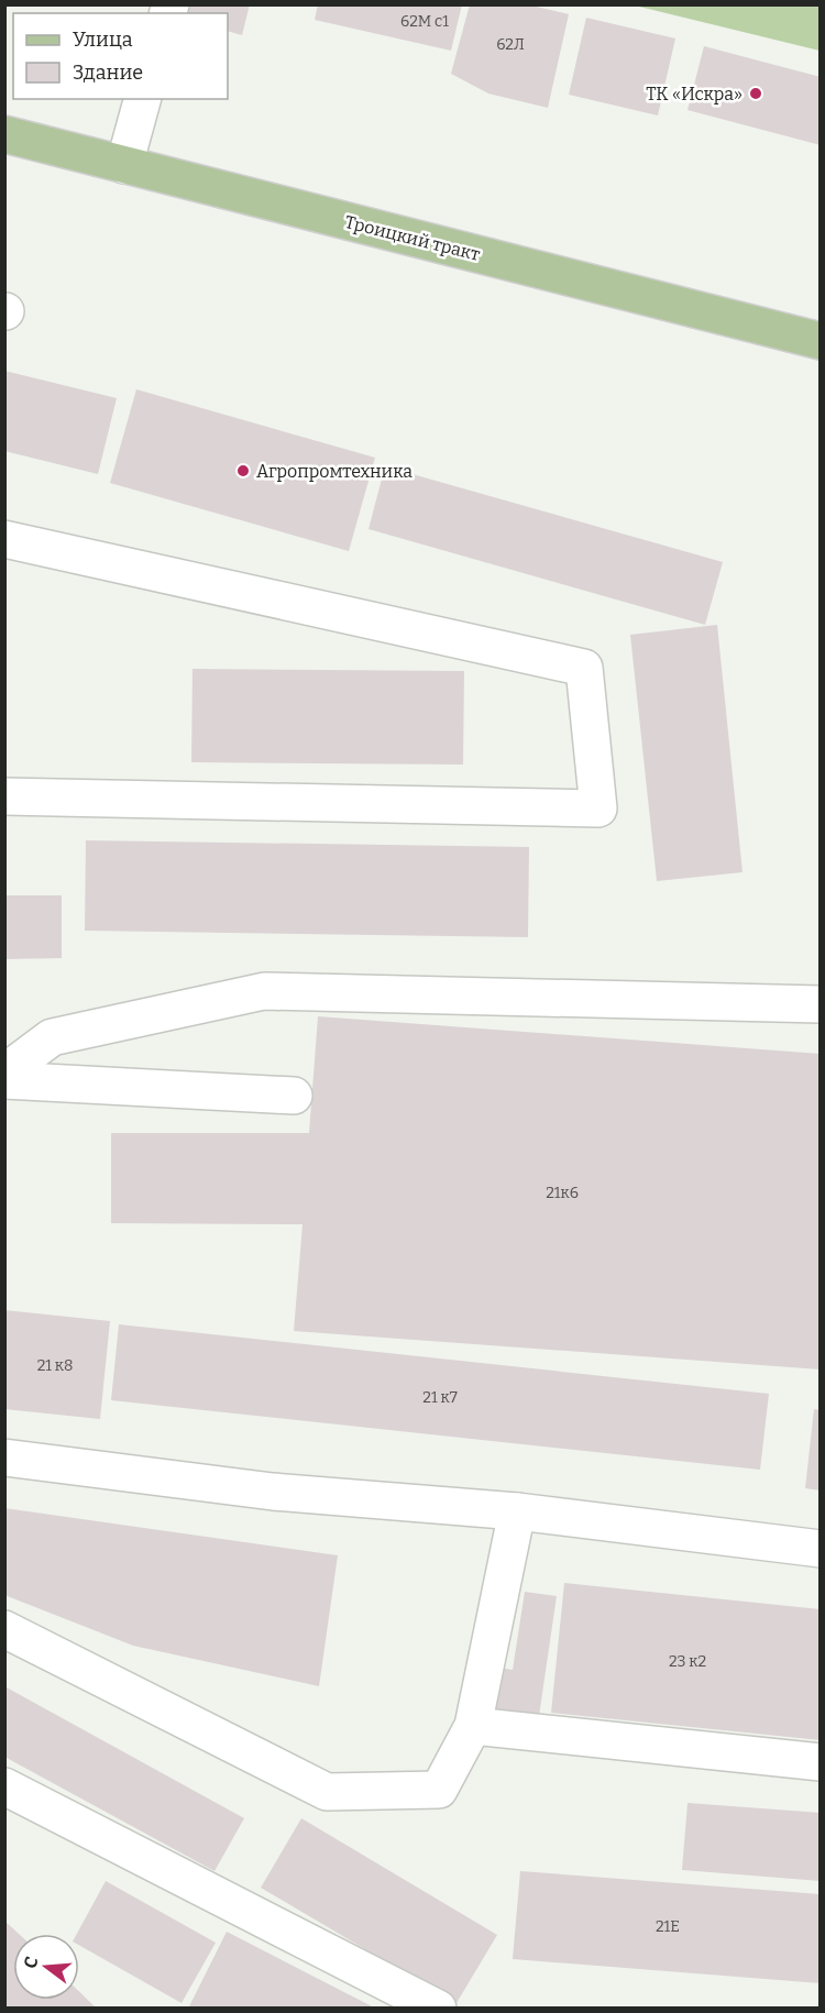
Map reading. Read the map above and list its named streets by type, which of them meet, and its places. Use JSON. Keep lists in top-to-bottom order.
{
  "streets": {
    "main road": ["Троицкий тракт"]
  },
  "places": ["ТК «Искра»", "Агропромтехника"],
  "house_numbers": [
    "62М с1",
    "62Л",
    "21к6",
    "21 к8",
    "21 к7",
    "23 к2",
    "21Е"
  ],
  "legend": ["Улица", "Здание"],
  "north": "left"
}
